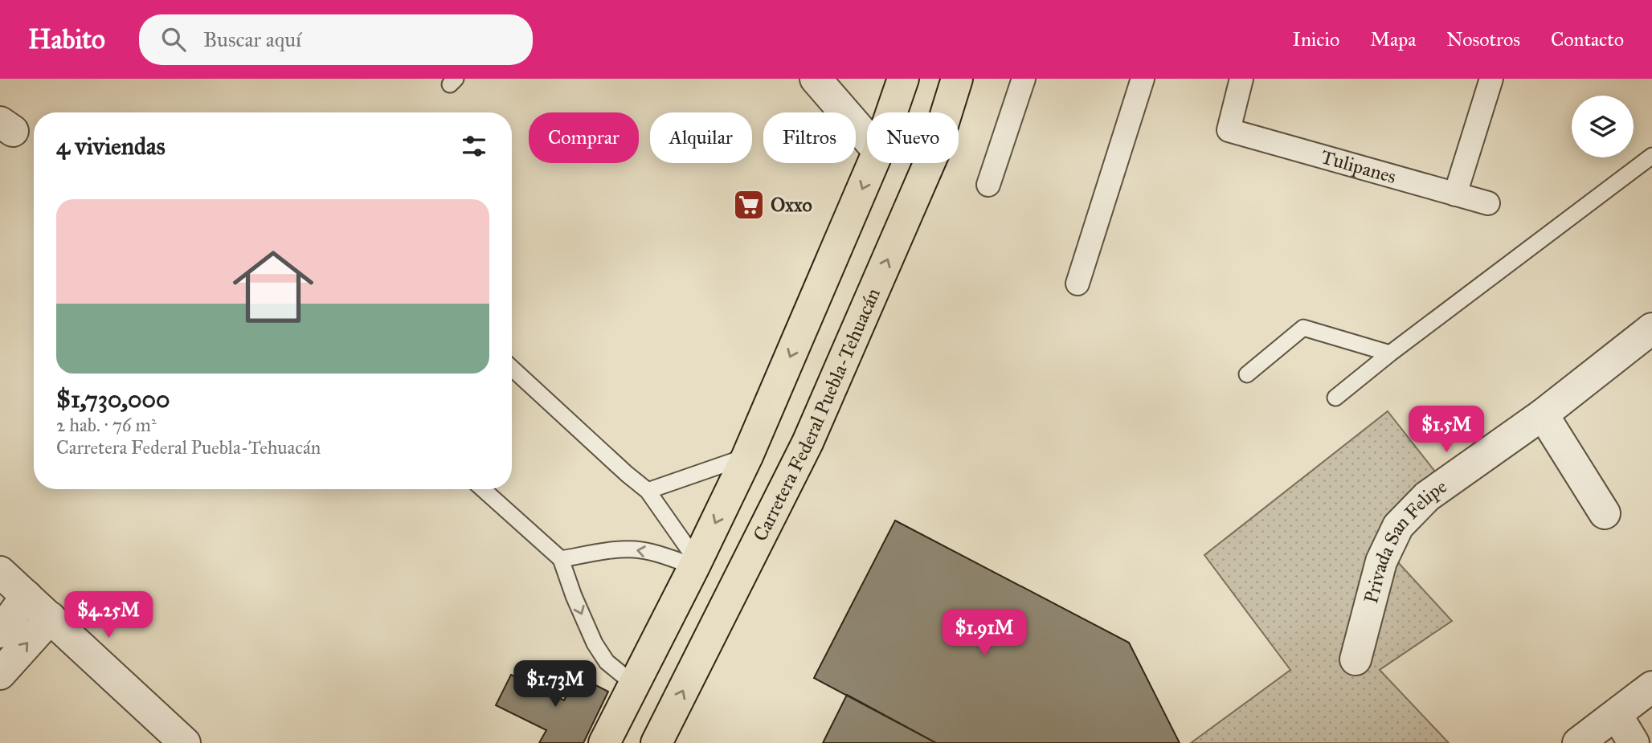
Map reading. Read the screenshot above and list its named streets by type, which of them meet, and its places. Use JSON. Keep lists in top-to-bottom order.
{
  "streets": {
    "main road": ["Carretera Federal Puebla-Tehuacán"],
    "street": ["Tulipanes", "Privada San Felipe"]
  },
  "places": {
    "supermarket": ["Oxxo"]
  },
  "page": {
    "header": "Habito",
    "search": "Buscar aquí",
    "nav": [
      "Inicio",
      "Mapa",
      "Nosotros",
      "Contacto"
    ],
    "chip": [
      "Comprar",
      "Alquilar",
      "Filtros",
      "Nuevo"
    ],
    "heading": "4 viviendas",
    "list": [
      {
        "name": "$1,730,000",
        "note": "2 hab. · 76 m² · Carretera Federal Puebla-Tehuacán"
      }
    ],
    "price": [
      "$1.5M",
      "$4.25M",
      "$1.91M",
      "$1.73M"
    ]
  }
}
